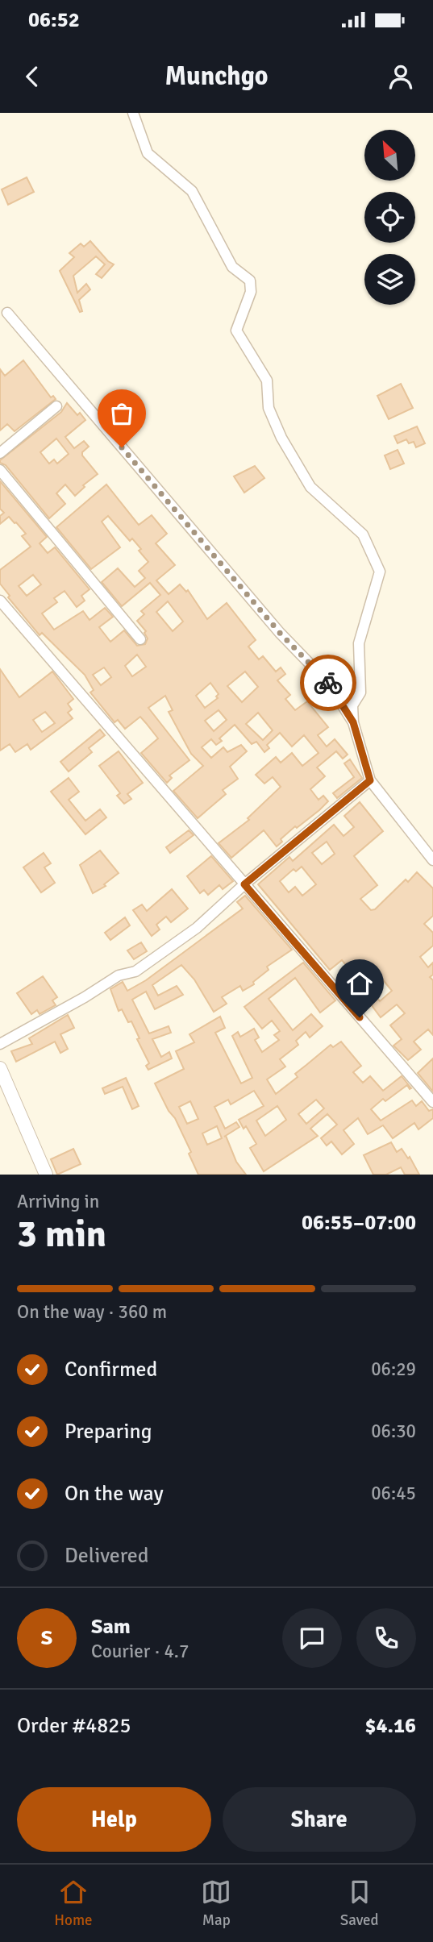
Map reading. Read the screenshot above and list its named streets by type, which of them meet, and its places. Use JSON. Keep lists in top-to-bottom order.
{
  "north": "top left",
  "page": {
    "status": "06:52",
    "header": "Munchgo",
    "heading": ["3 min", "Arriving in", "06:55–07:00"],
    "panel": [
      "Sam",
      "Courier · 4.7",
      "Order #4825",
      "$4.16"
    ],
    "bar": "On the way · 360 m",
    "list": [
      ["Confirmed", "06:29"],
      ["Preparing", "06:30"],
      ["On the way", "06:45"],
      "Delivered"
    ],
    "round": "S",
    "buttons": ["Help", "Share"],
    "tabs": ["Home", "Map", "Saved"]
  }
}
